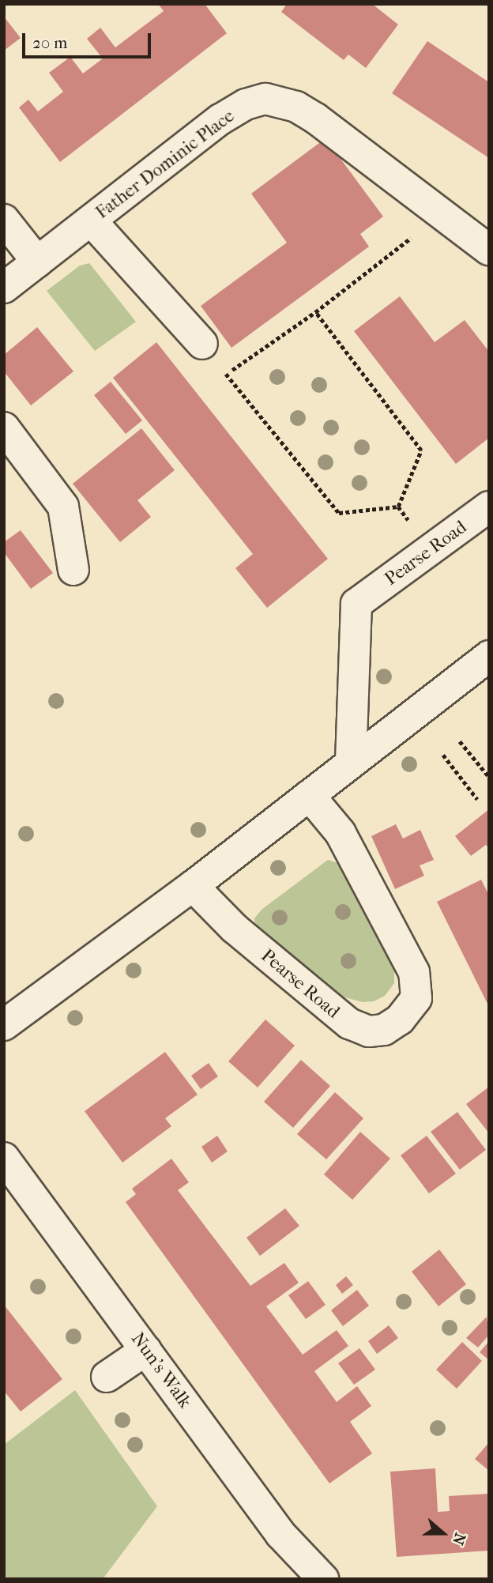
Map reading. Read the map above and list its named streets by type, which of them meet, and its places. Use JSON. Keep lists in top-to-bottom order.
{
  "streets": {
    "street": ["Father Dominic Place", "Pearse Road", "Nun's Walk"]
  },
  "scale_bar": "20 m",
  "north": "right"
}
